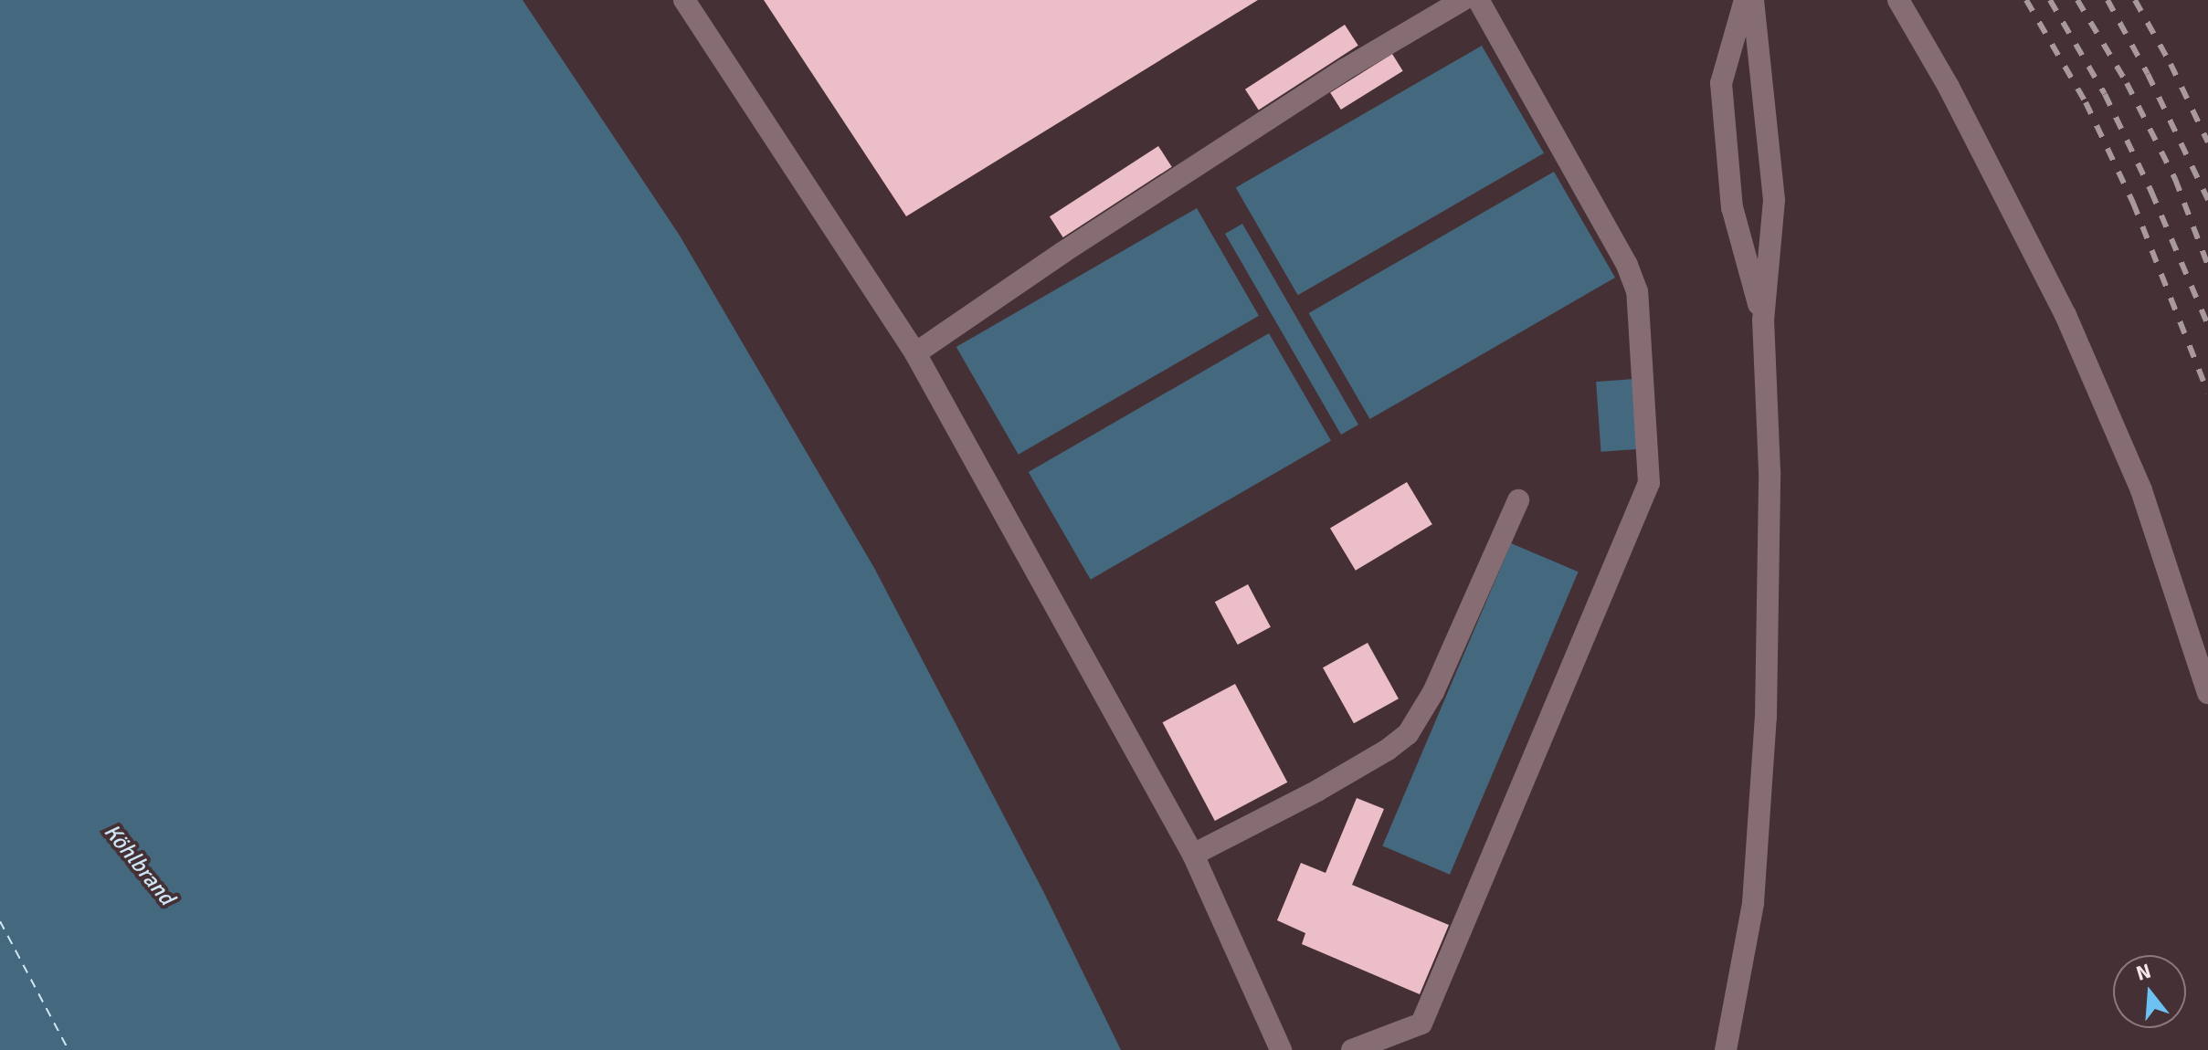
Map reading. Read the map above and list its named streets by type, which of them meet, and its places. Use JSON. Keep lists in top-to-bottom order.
{
  "water": ["Köhlbrand"],
  "north": "top"
}
